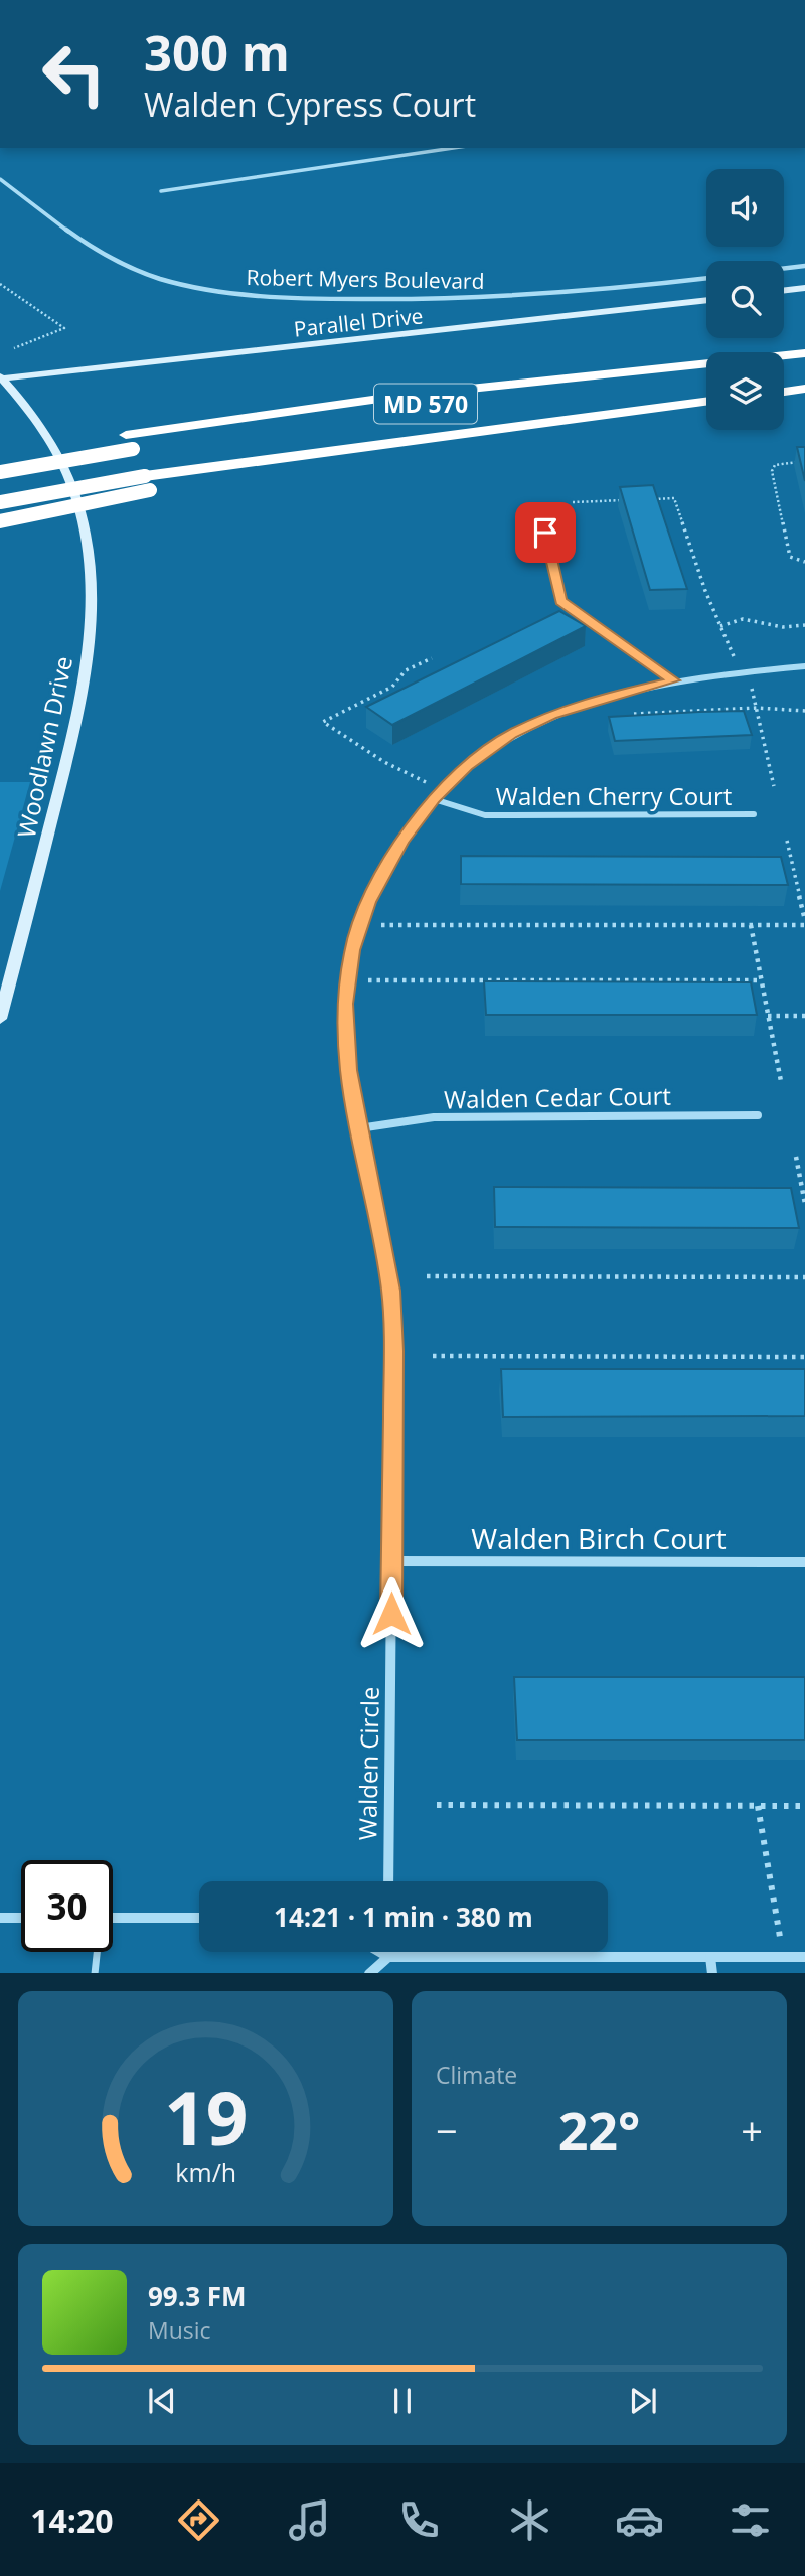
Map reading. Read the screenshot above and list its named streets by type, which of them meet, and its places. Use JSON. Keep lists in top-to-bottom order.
{
  "streets": {
    "highway": ["MD 570"],
    "main road": ["Parallel Drive", "Woodlawn Drive"],
    "street": [
      "Robert Myers Boulevard",
      "Walden Cherry Court",
      "Walden Cedar Court",
      "Walden Birch Court",
      "Walden Circle"
    ]
  },
  "crossings": [
    ["Parallel Drive", "Woodlawn Drive"],
    ["Walden Cherry Court", "Walden Circle"],
    ["Walden Cedar Court", "Walden Circle"],
    ["Walden Birch Court", "Walden Circle"]
  ],
  "page": {
    "turn": ["300 m", "Walden Cypress Court"],
    "limit": "30",
    "trip": "14:21 · 1 min · 380 m",
    "tile": "Climate",
    "heat": ["−", "22°", "+"],
    "song": ["99.3 FM", "Music"],
    "tabs": "14:20",
    "gauge": ["19", "km/h"]
  }
}
